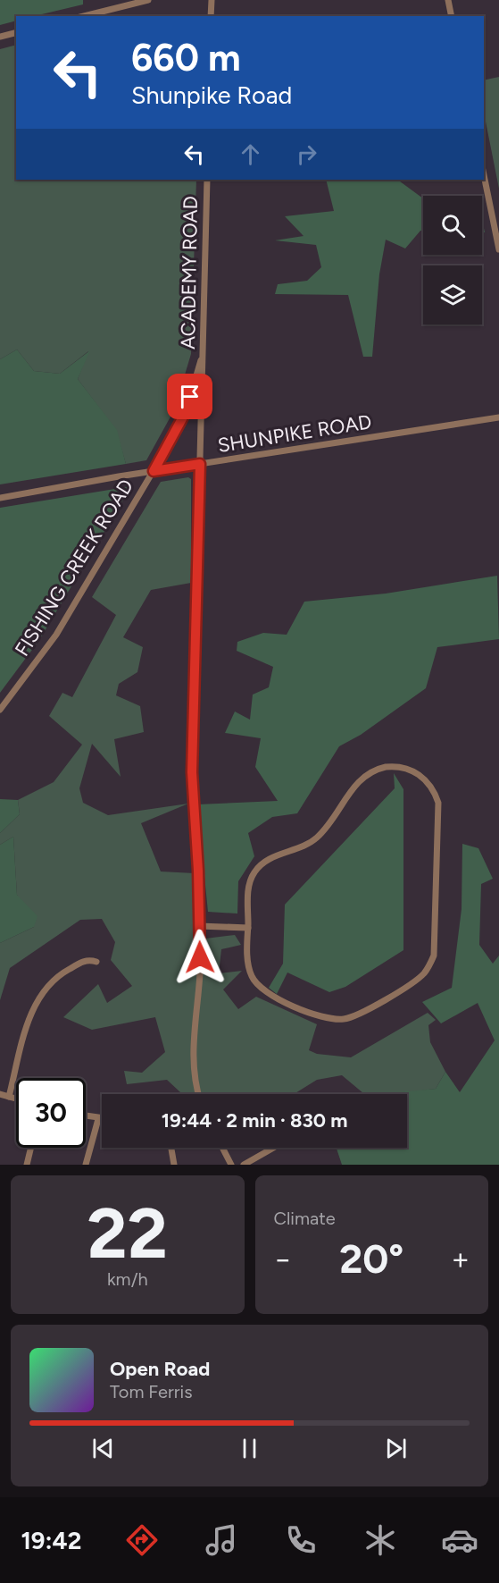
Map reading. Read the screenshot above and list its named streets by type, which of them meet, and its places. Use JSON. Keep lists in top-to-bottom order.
{
  "streets": {
    "street": ["ACADEMY ROAD", "SHUNPIKE ROAD", "FISHING CREEK ROAD"]
  },
  "crossings": [
    ["ACADEMY ROAD", "SHUNPIKE ROAD"],
    ["ACADEMY ROAD", "FISHING CREEK ROAD"],
    ["SHUNPIKE ROAD", "FISHING CREEK ROAD"]
  ],
  "page": {
    "turn": ["660 m", "Shunpike Road"],
    "limit": "30",
    "trip": "19:44 · 2 min · 830 m",
    "tile": [
      ["22", "km/h"],
      "Climate"
    ],
    "heat": ["−", "20°", "+"],
    "song": ["Open Road", "Tom Ferris"],
    "tabs": "19:42"
  }
}
